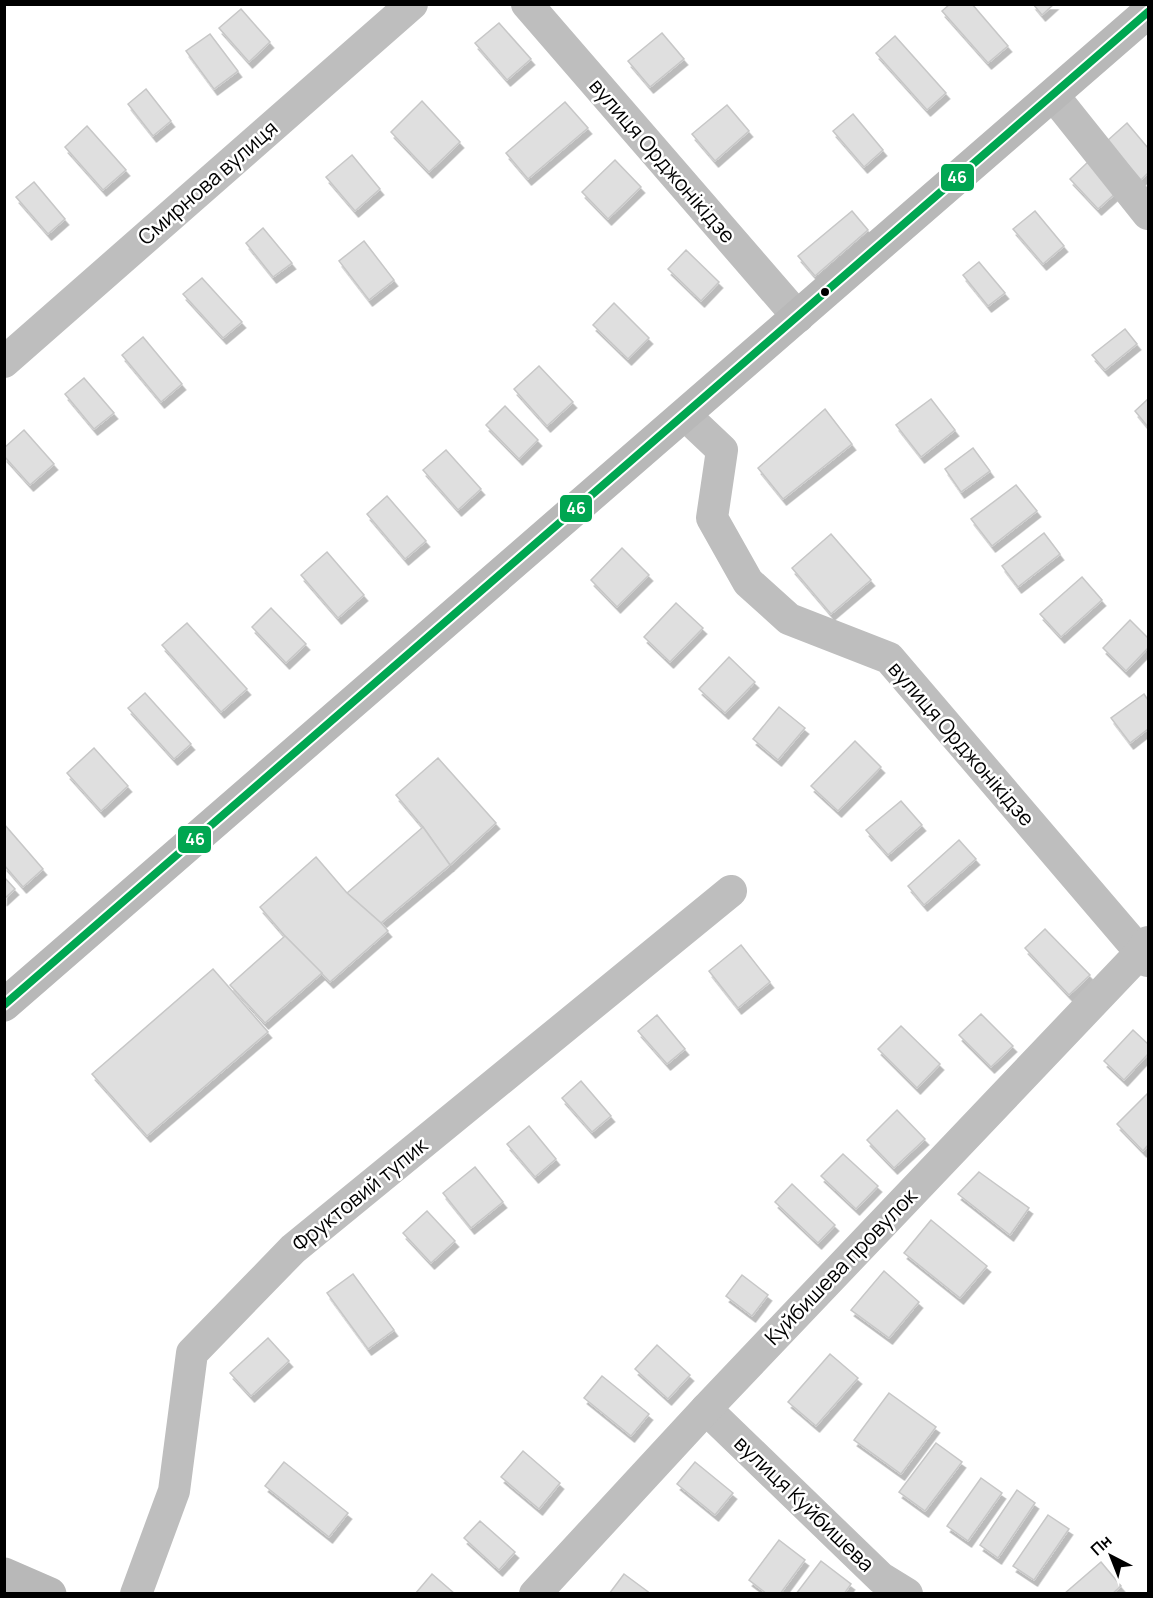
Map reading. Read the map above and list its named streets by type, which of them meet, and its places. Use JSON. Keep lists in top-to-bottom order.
{
  "streets": {
    "street": [
      "вулиця Орджонікідзе",
      "Смирнова вулиця",
      "Фруктовий тупик",
      "Куйбишева провулок",
      "вулиця Куйбишева"
    ]
  },
  "crossings": [
    ["вулиця Орджонікідзе", "Куйбишева провулок"],
    ["Куйбишева провулок", "вулиця Куйбишева"]
  ],
  "lines": ["transit line 46"],
  "north": "top left"
}
